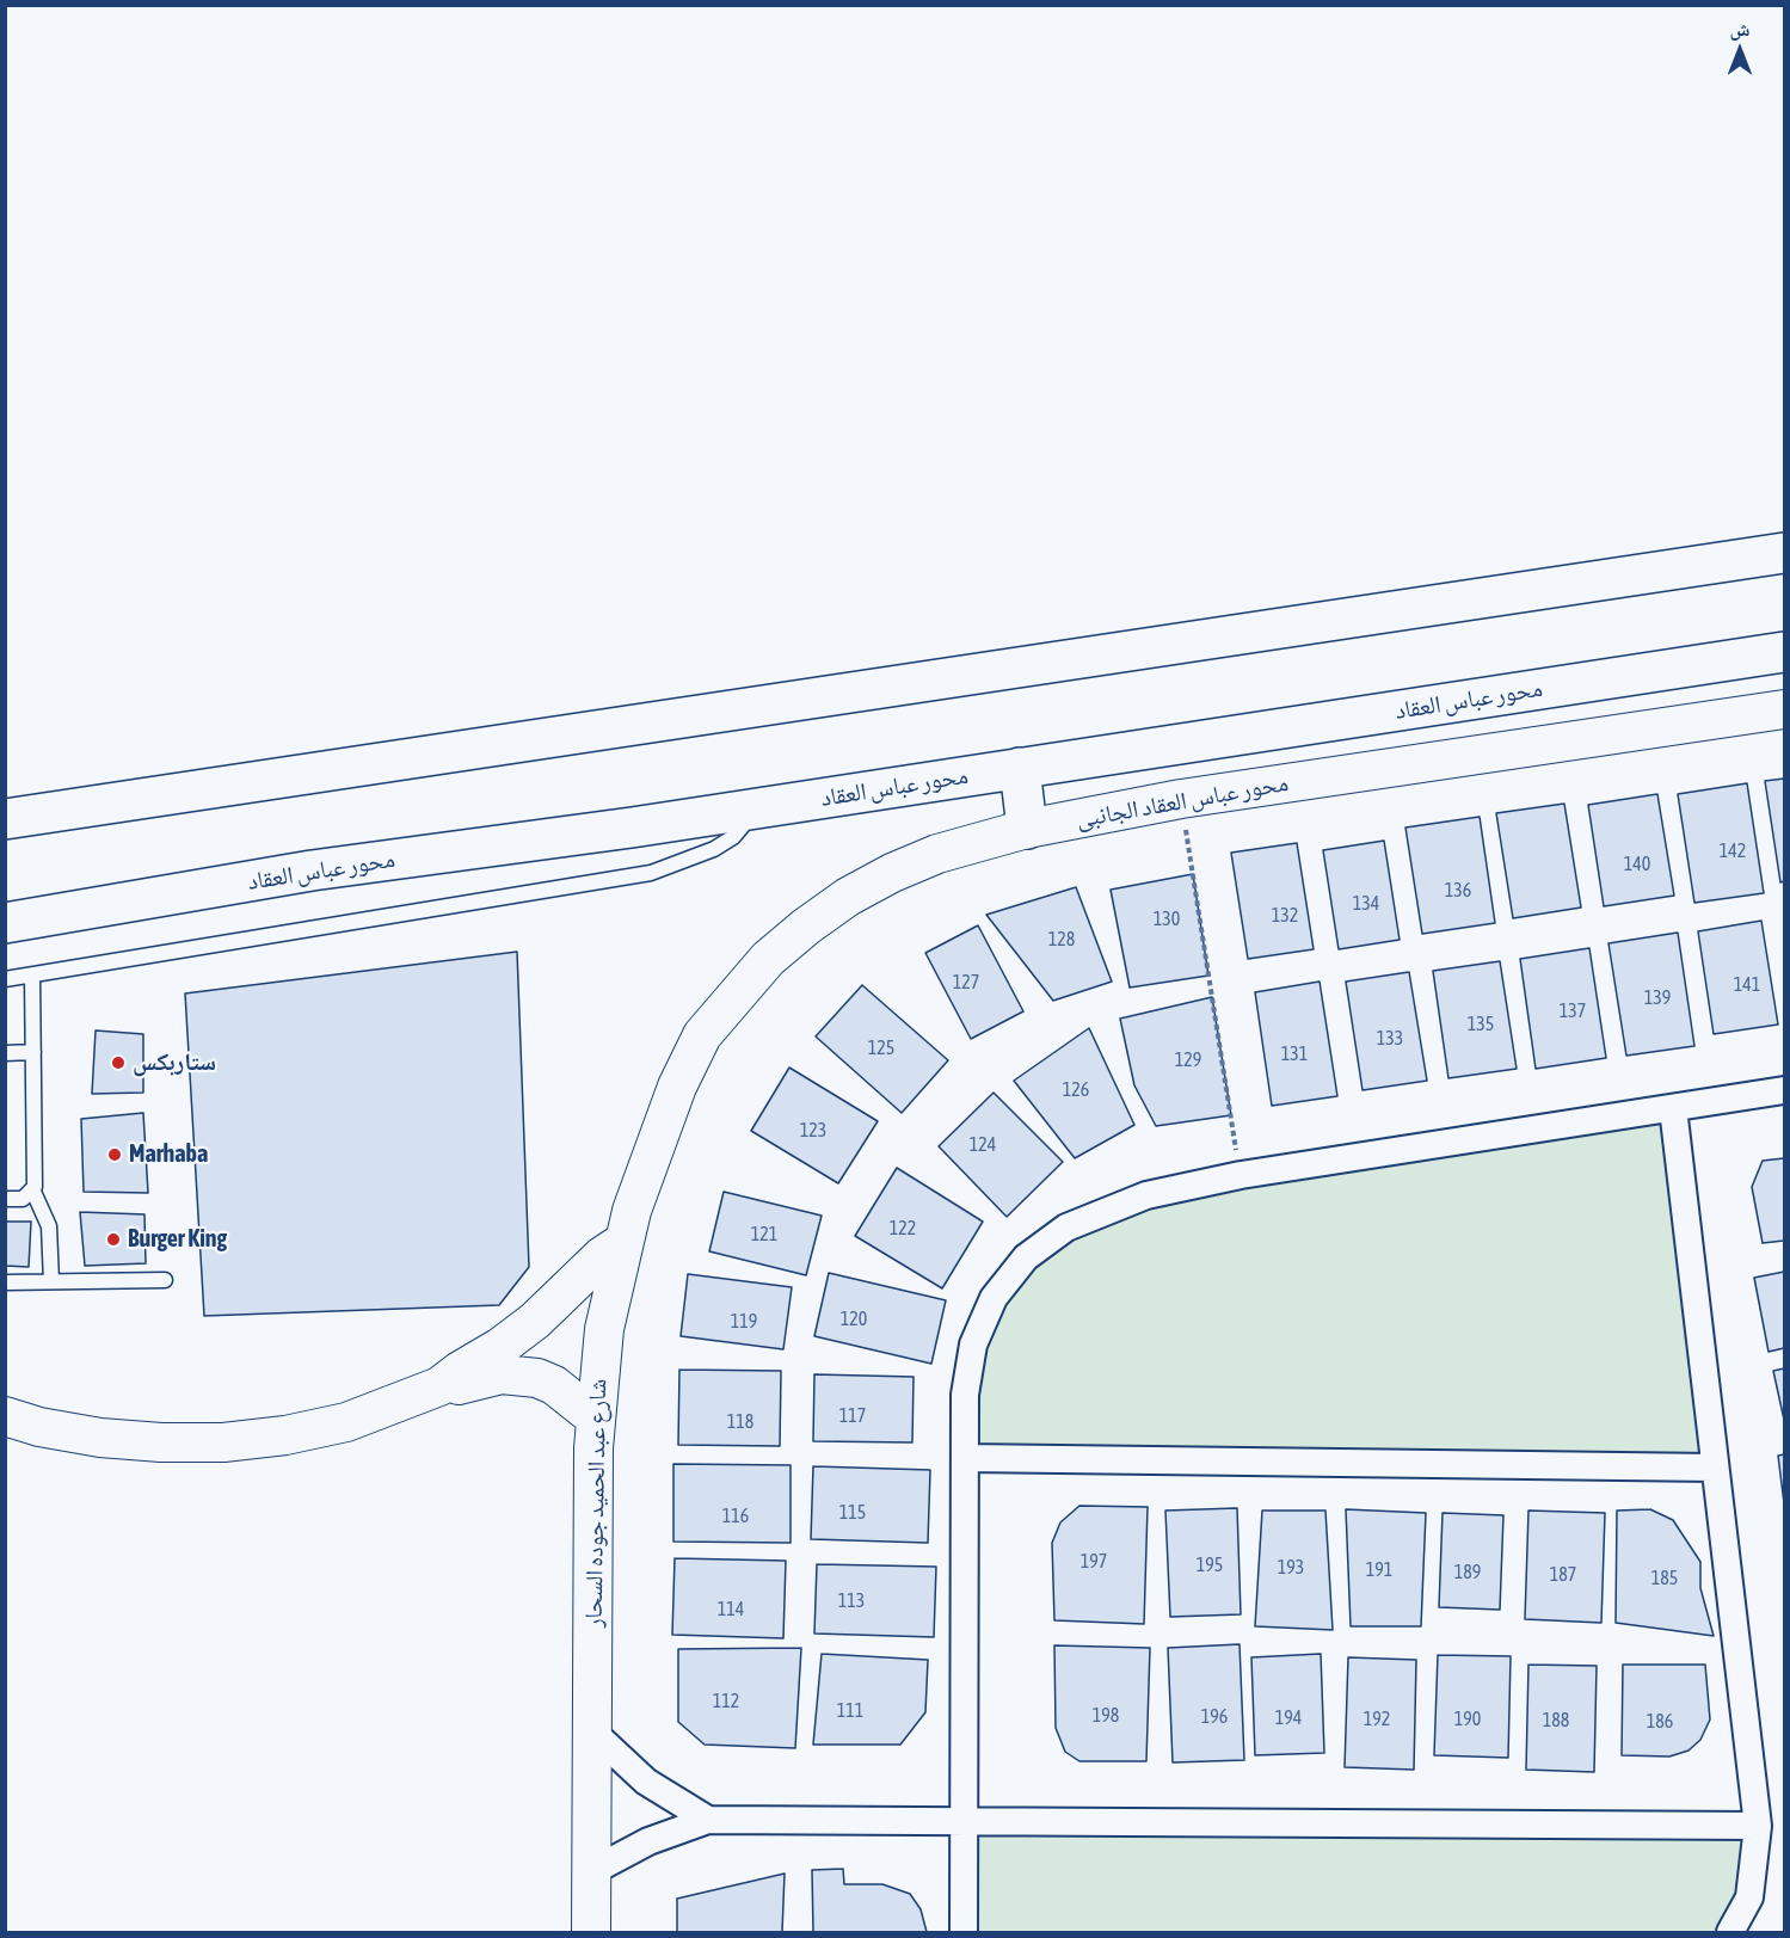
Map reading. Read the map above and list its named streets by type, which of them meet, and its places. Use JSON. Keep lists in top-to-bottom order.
{
  "streets": {
    "main road": ["محور عباس العقاد"],
    "street": ["محور عباس العقاد الجانبى", "شارع عبد الحميد جوده السحار"]
  },
  "crossings": [
    ["محور عباس العقاد الجانبى", "شارع عبد الحميد جوده السحار"]
  ],
  "places": ["ستاربكس", "Marhaba", "Burger King"],
  "house_numbers": [
    "142",
    "140",
    "136",
    "134",
    "132",
    "130",
    "128",
    "127",
    "141",
    "139",
    "137",
    "135",
    "133",
    "125",
    "131",
    "129",
    "126",
    "123",
    "124",
    "122",
    "121",
    "120",
    "119",
    "117",
    "118",
    "115",
    "116",
    "197",
    "195",
    "193",
    "191",
    "189",
    "187",
    "185",
    "113",
    "114",
    "112",
    "111",
    "198",
    "196",
    "194",
    "192",
    "190",
    "188",
    "186"
  ],
  "north": "top"
}
